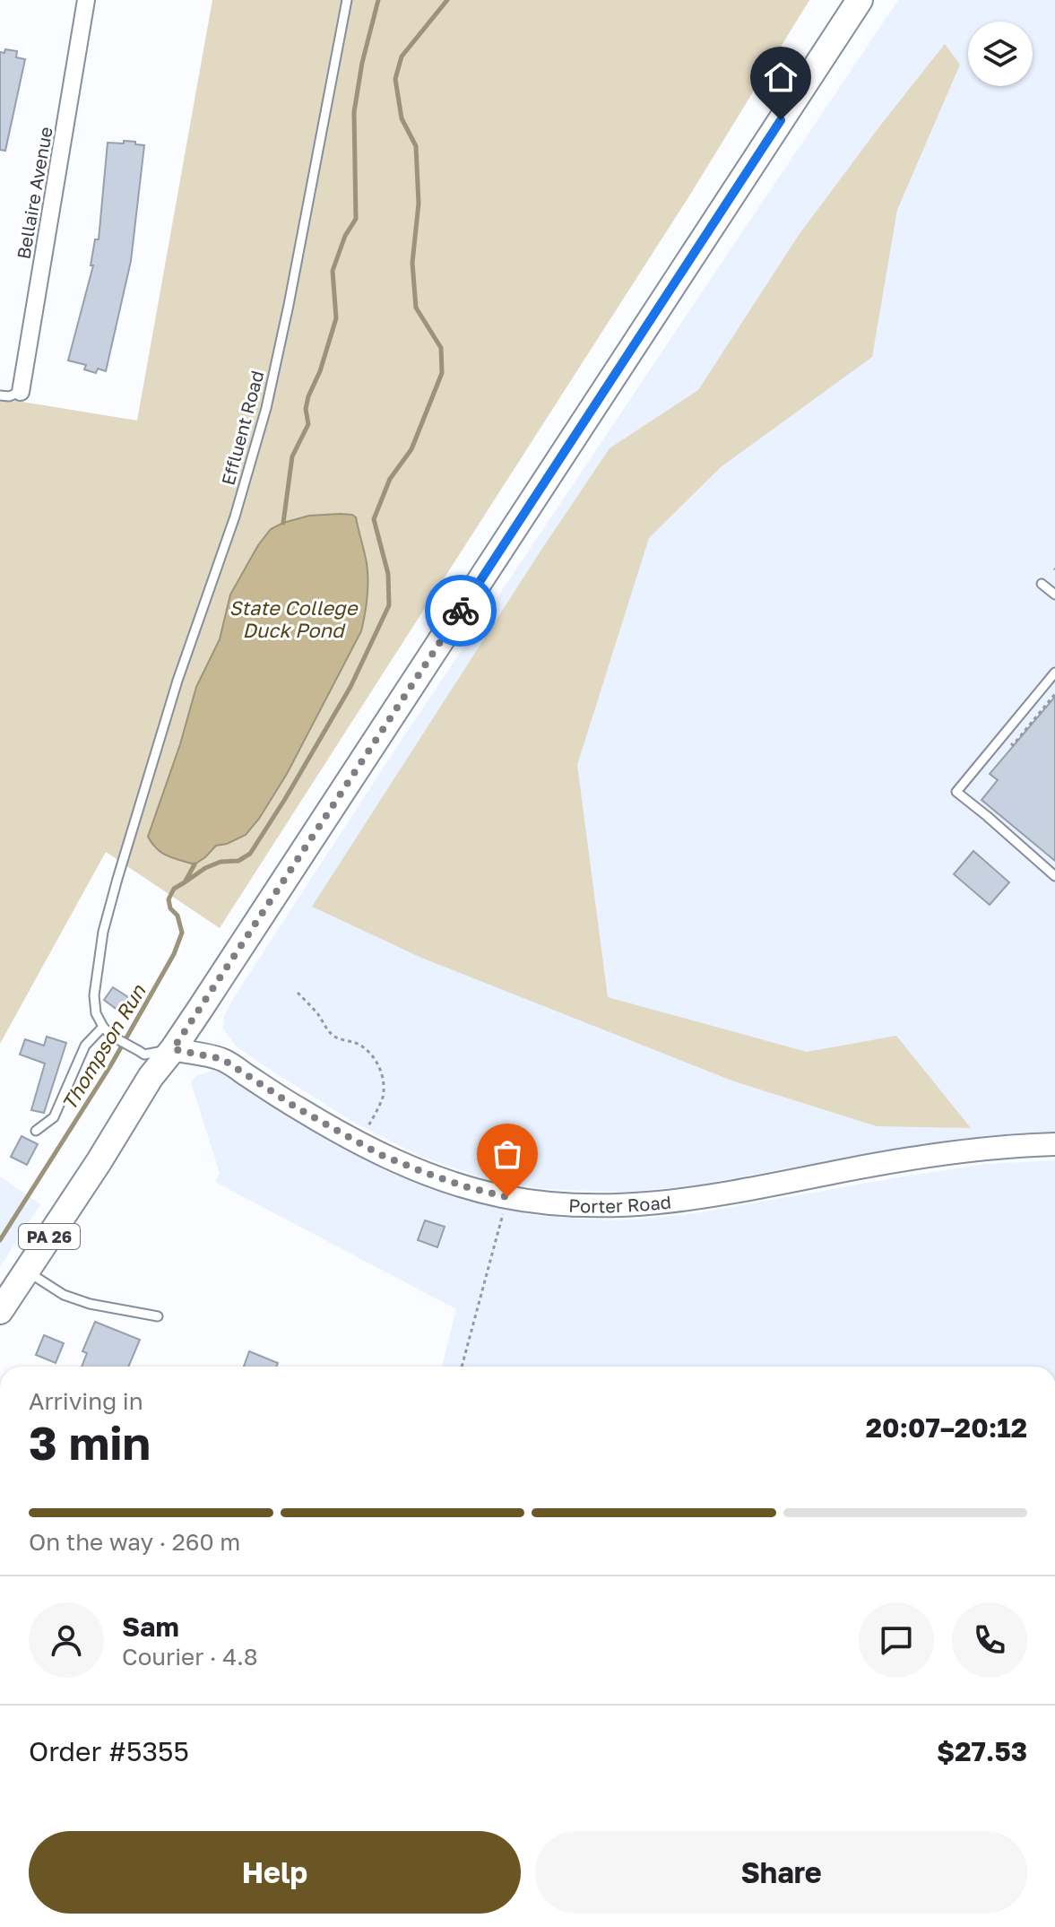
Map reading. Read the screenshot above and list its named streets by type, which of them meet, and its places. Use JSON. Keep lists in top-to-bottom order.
{
  "streets": {
    "main road": ["PA 26"],
    "street": ["Bellaire Avenue", "Porter Road"],
    "lane": ["Effluent Road"]
  },
  "crossings": [
    ["Porter Road", "PA 26"]
  ],
  "water": ["State College Duck Pond", "Thompson Run"],
  "page": {
    "heading": ["3 min", "Arriving in", "20:07–20:12"],
    "panel": [
      "Sam",
      "Courier · 4.8",
      "Order #5355",
      "$27.53"
    ],
    "bar": "On the way · 260 m",
    "buttons": ["Help", "Share"]
  }
}
